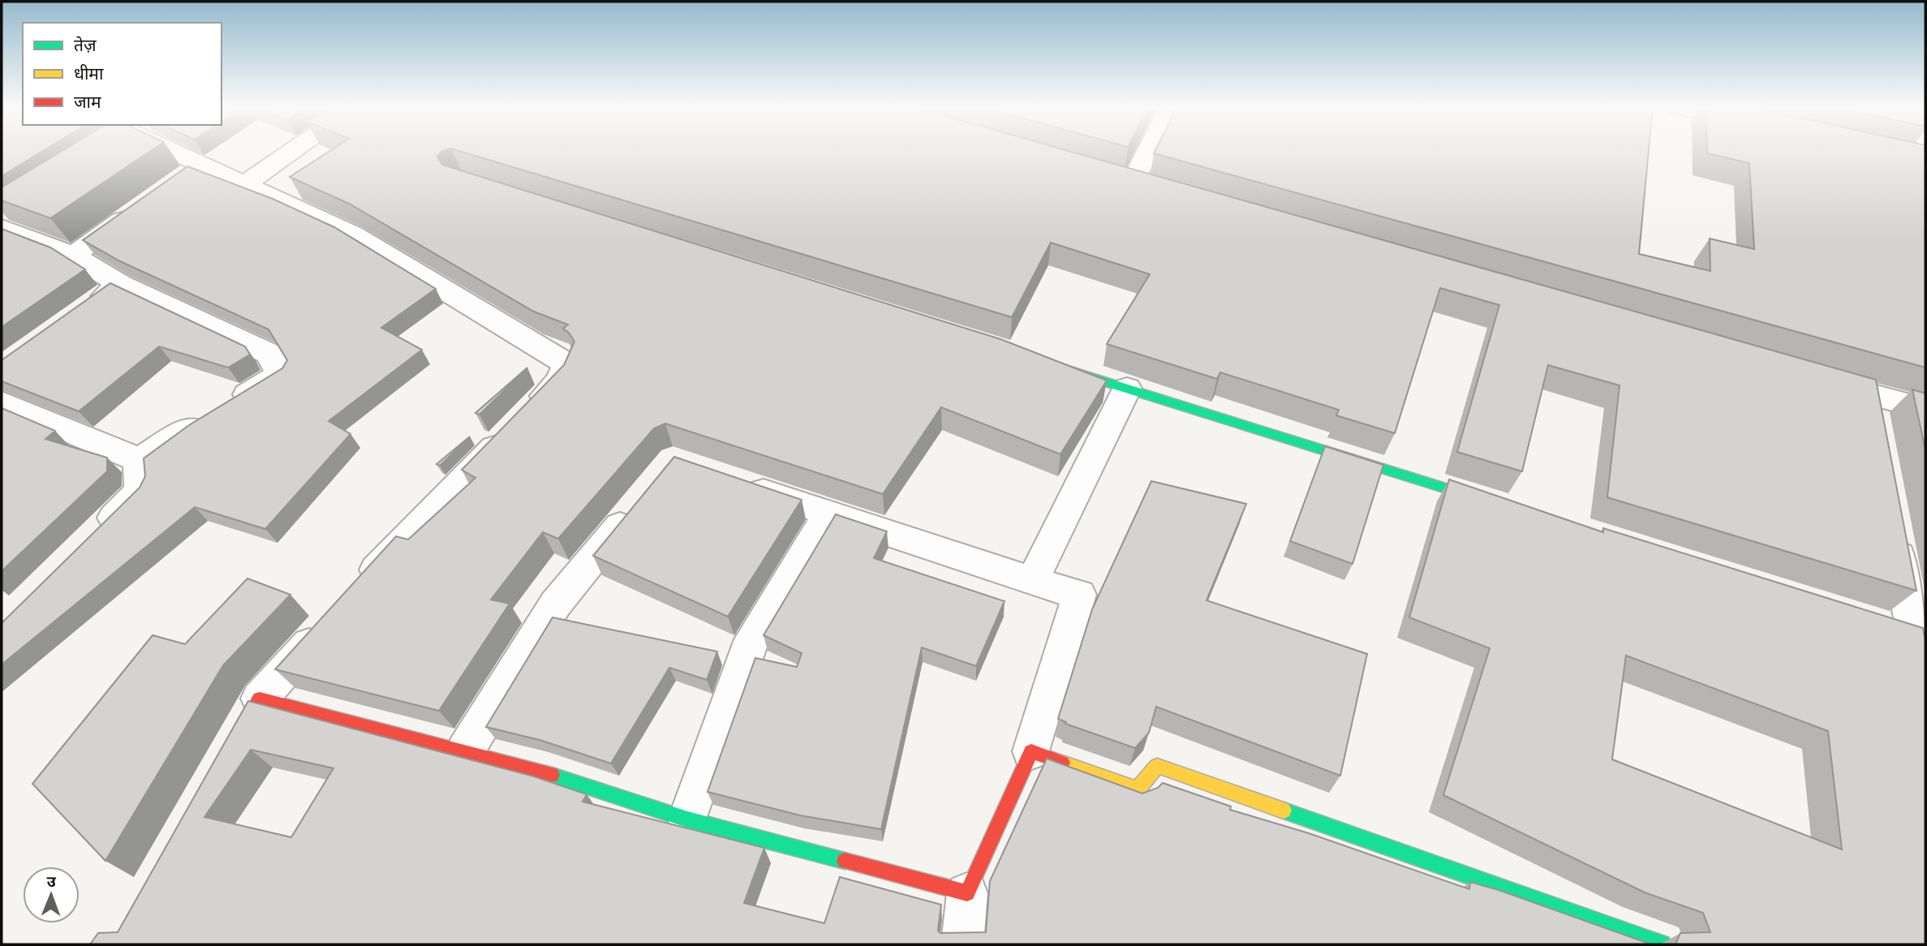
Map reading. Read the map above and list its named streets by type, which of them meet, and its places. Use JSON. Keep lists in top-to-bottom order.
{
  "legend": ["तेज़", "धीमा", "जाम"],
  "north": "top"
}
